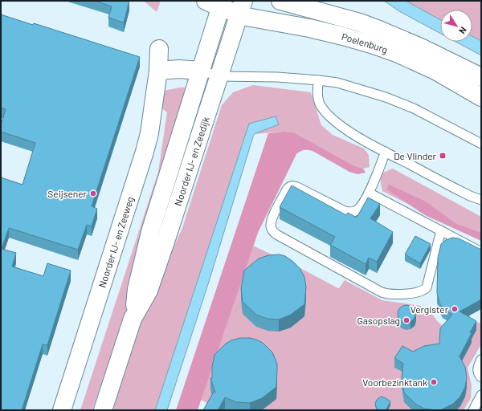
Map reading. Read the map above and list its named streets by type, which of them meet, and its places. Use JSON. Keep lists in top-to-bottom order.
{
  "streets": {
    "street": ["Poelenburg", "Noorder IJ- en Zeedijk", "Noorder IJ- en Zeeweg"]
  },
  "crossings": [
    ["Poelenburg", "Noorder IJ- en Zeedijk"]
  ],
  "places": {
    "transit": ["De Vlinder"],
    "other": [
      "Seijsener",
      "Vergister",
      "Gasopslag",
      "Voorbezinktank"
    ]
  },
  "north": "bottom right"
}
